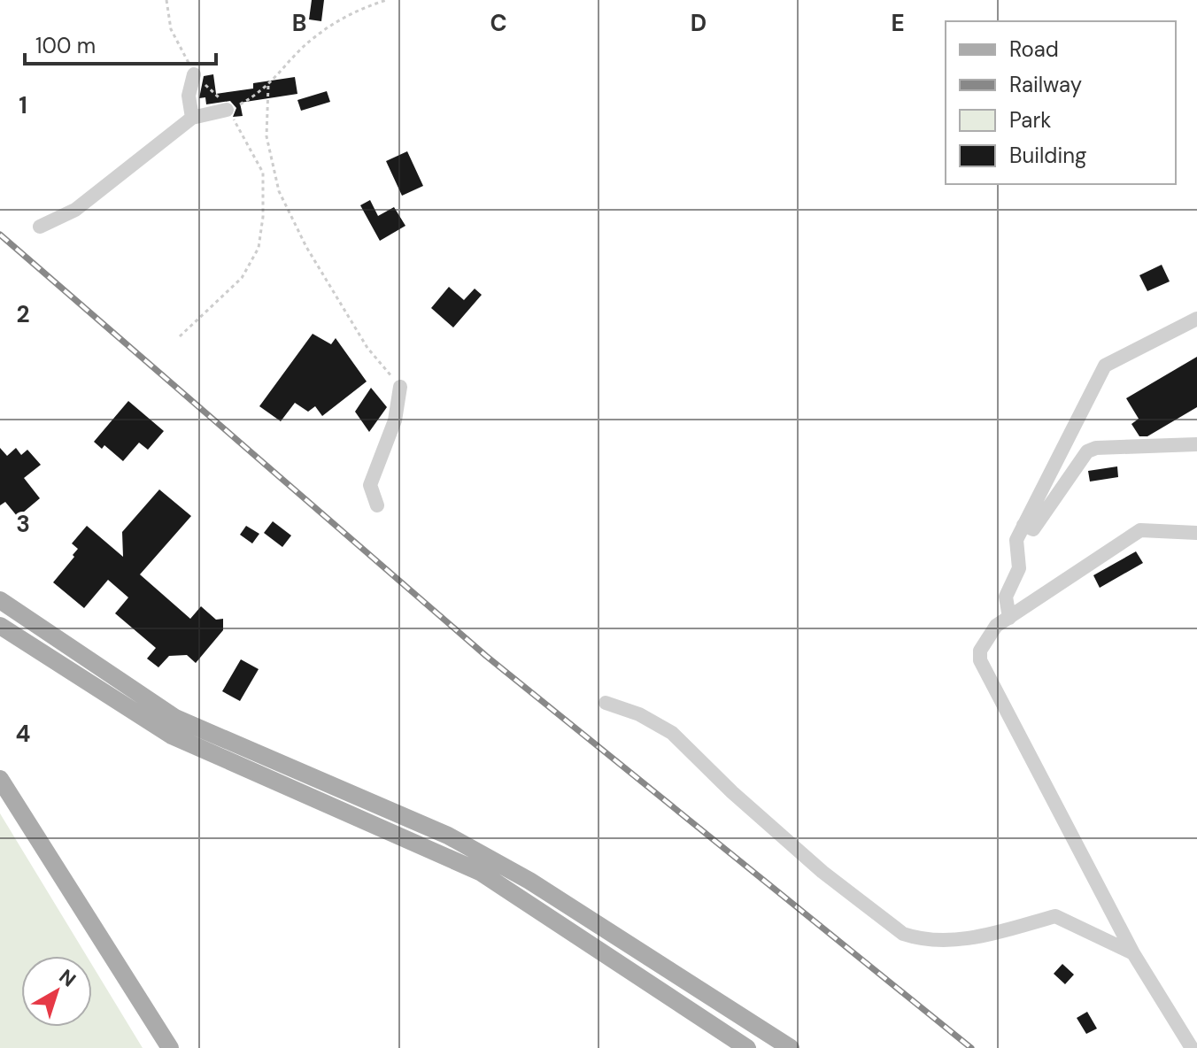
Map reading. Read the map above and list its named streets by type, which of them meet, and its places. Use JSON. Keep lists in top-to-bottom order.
{
  "legend": [
    "Road",
    "Railway",
    "Park",
    "Building"
  ],
  "scale_bar": "100 m",
  "north": "top right",
  "grid": {
    "columns": [
      "B",
      "C",
      "D",
      "E"
    ],
    "rows": [
      "1",
      "2",
      "3",
      "4"
    ]
  }
}
